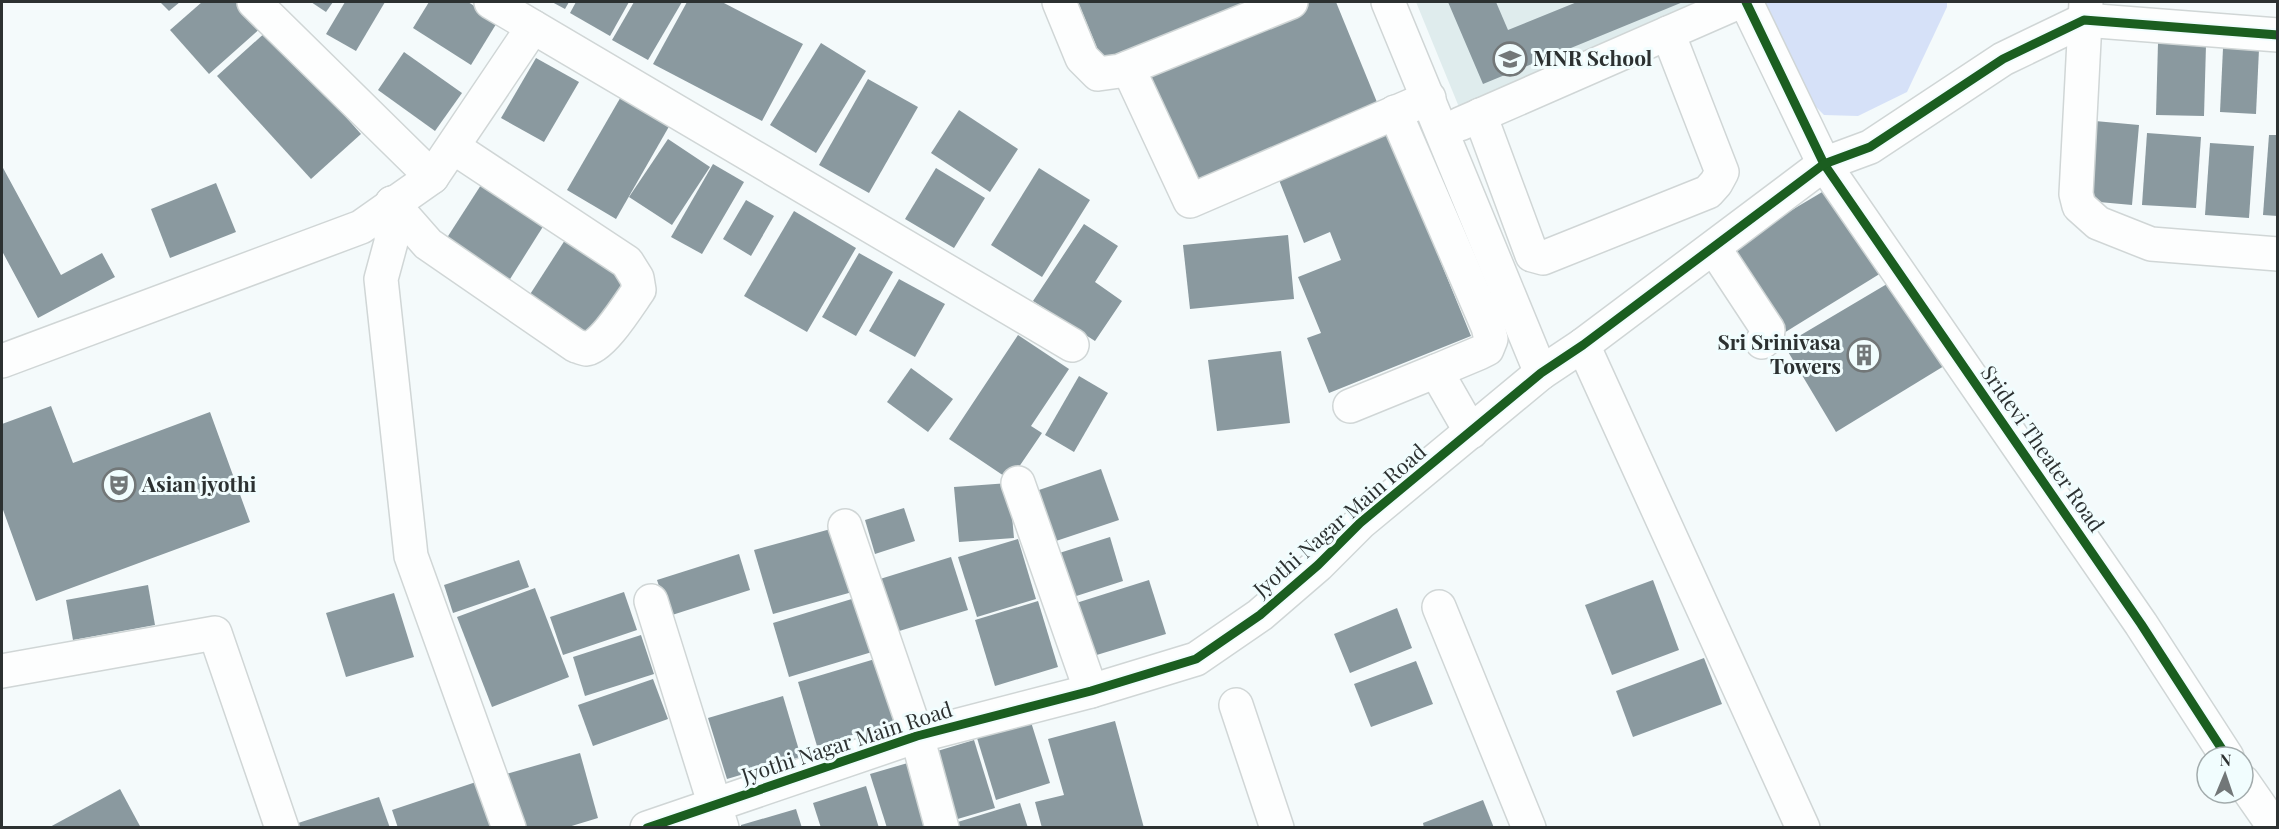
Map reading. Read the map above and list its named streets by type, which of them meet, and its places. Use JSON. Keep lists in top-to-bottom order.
{
  "streets": {
    "street": ["Sridevi Theater Road", "Jyothi Nagar Main Road"]
  },
  "crossings": [
    ["Sridevi Theater Road", "Jyothi Nagar Main Road"]
  ],
  "places": {
    "school or university": ["MNR School"],
    "building": ["Sri Srinivasa Towers"],
    "theatre": ["Asian jyothi"]
  },
  "north": "top"
}
